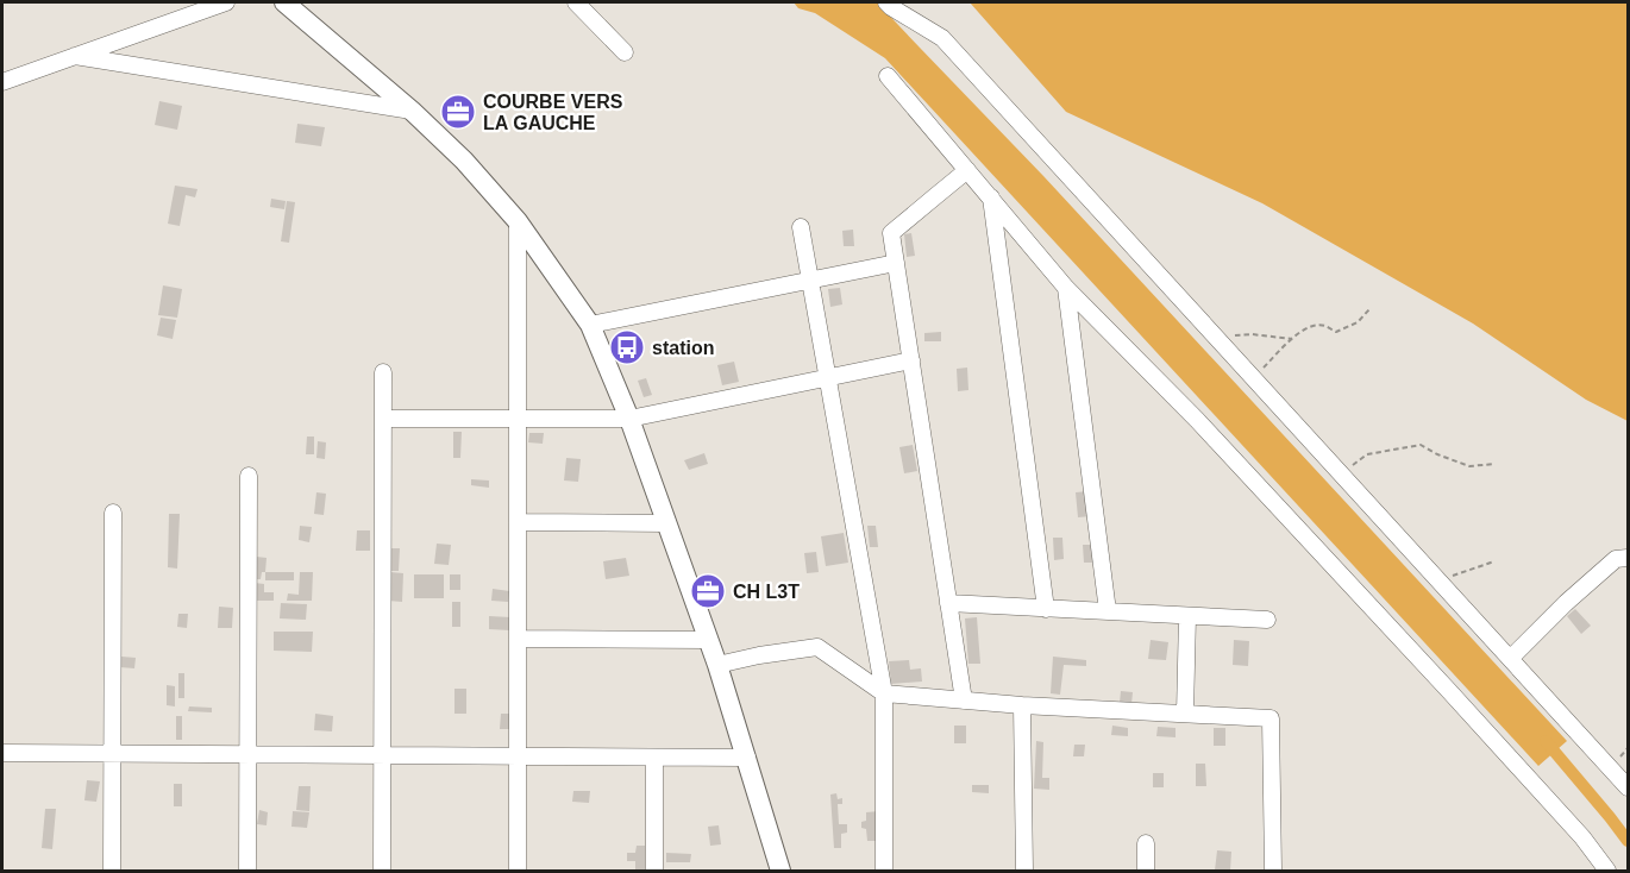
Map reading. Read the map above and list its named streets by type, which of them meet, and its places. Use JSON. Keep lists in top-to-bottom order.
{
  "places": {
    "office": ["COURBE VERS LA GAUCHE", "CH L3T"],
    "bus stop": ["station"]
  }
}
